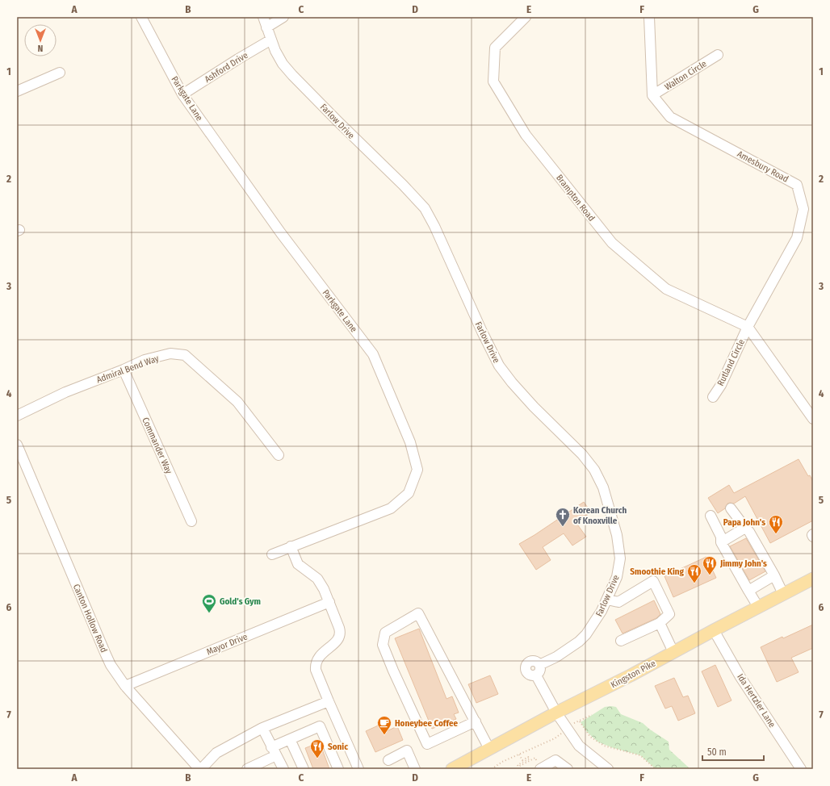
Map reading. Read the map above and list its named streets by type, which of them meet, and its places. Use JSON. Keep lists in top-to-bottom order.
{
  "streets": {
    "main road": ["Kingston Pike"],
    "street": [
      "Ashford Drive",
      "Walton Circle",
      "Parkgate Lane",
      "Farlow Drive",
      "Amesbury Road",
      "Brampton Road",
      "Rutland Circle",
      "Admiral Bend Way",
      "Commander Way",
      "Canton Hollow Road",
      "Mayor Drive",
      "Ida Hertzler Lane"
    ]
  },
  "crossings": [
    ["Ashford Drive", "Parkgate Lane"],
    ["Ashford Drive", "Farlow Drive"],
    ["Walton Circle", "Amesbury Road"],
    ["Farlow Drive", "Kingston Pike"],
    ["Amesbury Road", "Brampton Road"],
    ["Amesbury Road", "Rutland Circle"],
    ["Brampton Road", "Rutland Circle"],
    ["Admiral Bend Way", "Commander Way"],
    ["Canton Hollow Road", "Mayor Drive"],
    ["Kingston Pike", "Ida Hertzler Lane"]
  ],
  "places": {
    "church": ["Korean Church of Knoxville"],
    "restaurant": [
      "Papa John's",
      "Jimmy John's",
      "Smoothie King",
      "Sonic"
    ],
    "sports": ["Gold's Gym"],
    "cafe": ["Honeybee Coffee"]
  },
  "scale_bar": "50 m",
  "north": "bottom",
  "grid": {
    "columns": [
      "A",
      "B",
      "C",
      "D",
      "E",
      "F",
      "G"
    ],
    "rows": [
      "1",
      "2",
      "3",
      "4",
      "5",
      "6",
      "7"
    ]
  }
}
